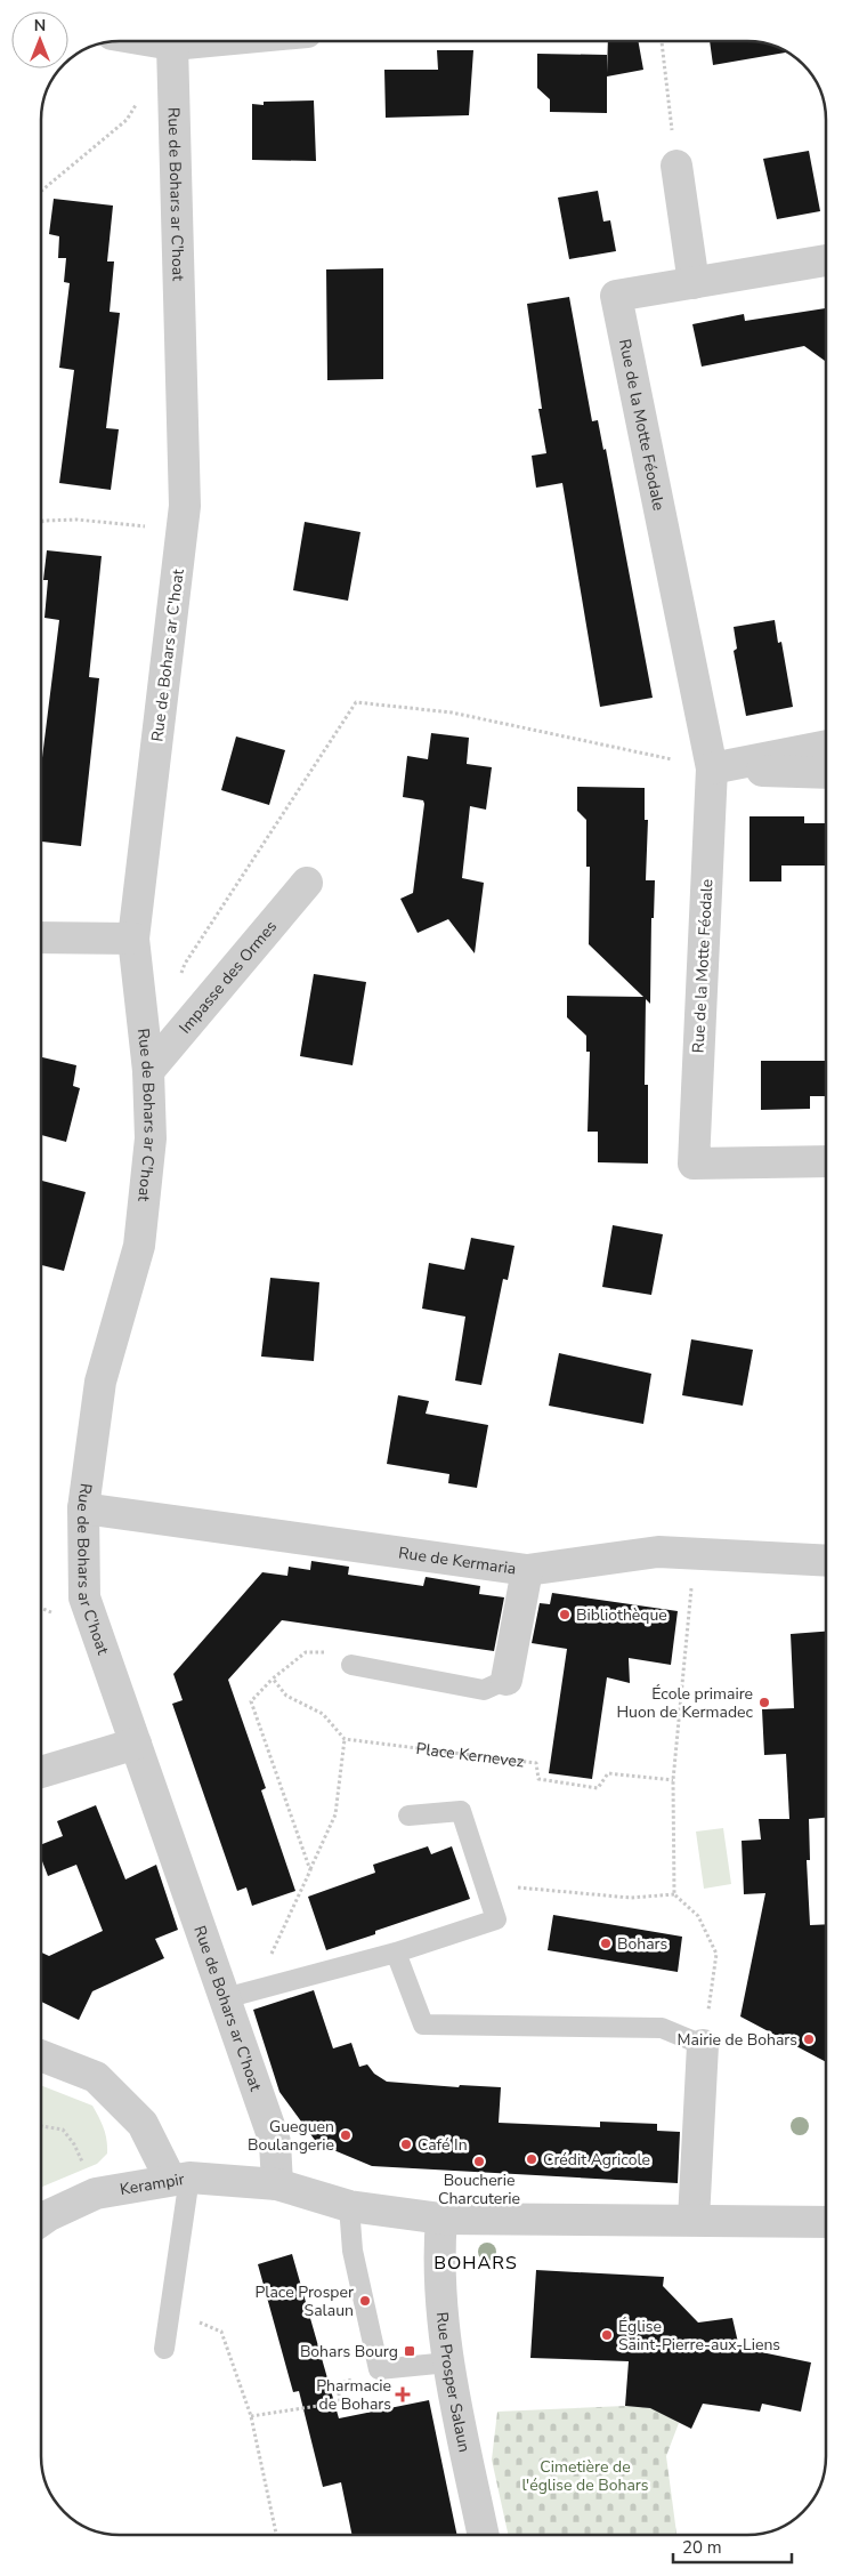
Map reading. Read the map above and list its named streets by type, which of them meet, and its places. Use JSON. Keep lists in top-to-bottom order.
{
  "streets": {
    "street": [
      "Rue de Bohars ar C'hoat",
      "Rue de la Motte Féodale",
      "Impasse des Ormes",
      "Rue de Kermaria",
      "Kerampir",
      "Rue Prosper Salaun"
    ],
    "path": ["Place Kernevez"]
  },
  "crossings": [
    ["Rue de Bohars ar C'hoat", "Impasse des Ormes"],
    ["Rue de Bohars ar C'hoat", "Rue de Kermaria"],
    ["Rue de Bohars ar C'hoat", "Kerampir"]
  ],
  "districts": ["BOHARS"],
  "parks": ["Cimetière de l'église de Bohars"],
  "places": {
    "other": [
      "Bibliothèque",
      "École primaire Huon de Kermadec",
      "Bohars",
      "Mairie de Bohars",
      "Gueguen Boulangerie",
      "Café In",
      "Crédit Agricole",
      "Boucherie Charcuterie",
      "Place Prosper Salaun",
      "Église Saint-Pierre-aux-Liens"
    ],
    "transit": ["Bohars Bourg"],
    "health": ["Pharmacie de Bohars"]
  },
  "scale_bar": "20 m",
  "north": "top"
}
